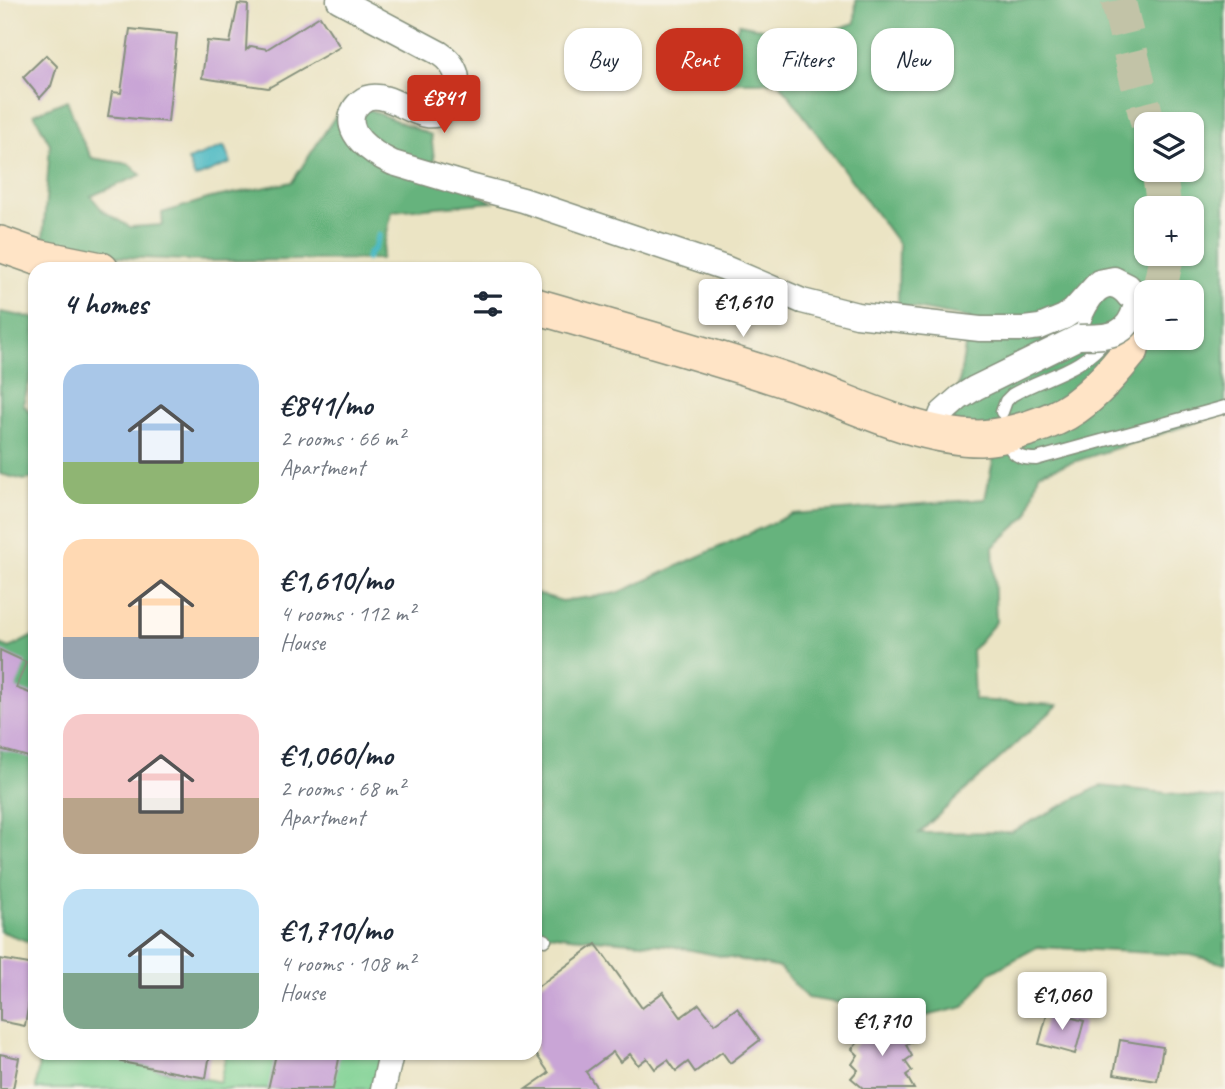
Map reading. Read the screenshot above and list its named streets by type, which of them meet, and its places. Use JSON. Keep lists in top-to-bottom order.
{
  "page": {
    "chip": [
      "Buy",
      "Rent",
      "Filters",
      "New"
    ],
    "price": [
      "€841",
      "€1,610",
      "€1,060",
      "€1,710"
    ],
    "map_buttons": ["+", "−"],
    "heading": "4 homes",
    "list": [
      {
        "name": "€841/mo",
        "note": "2 rooms · 66 m² · Apartment"
      },
      {
        "name": "€1,610/mo",
        "note": "4 rooms · 112 m² · House"
      },
      {
        "name": "€1,060/mo",
        "note": "2 rooms · 68 m² · Apartment"
      },
      {
        "name": "€1,710/mo",
        "note": "4 rooms · 108 m² · House"
      }
    ]
  }
}
